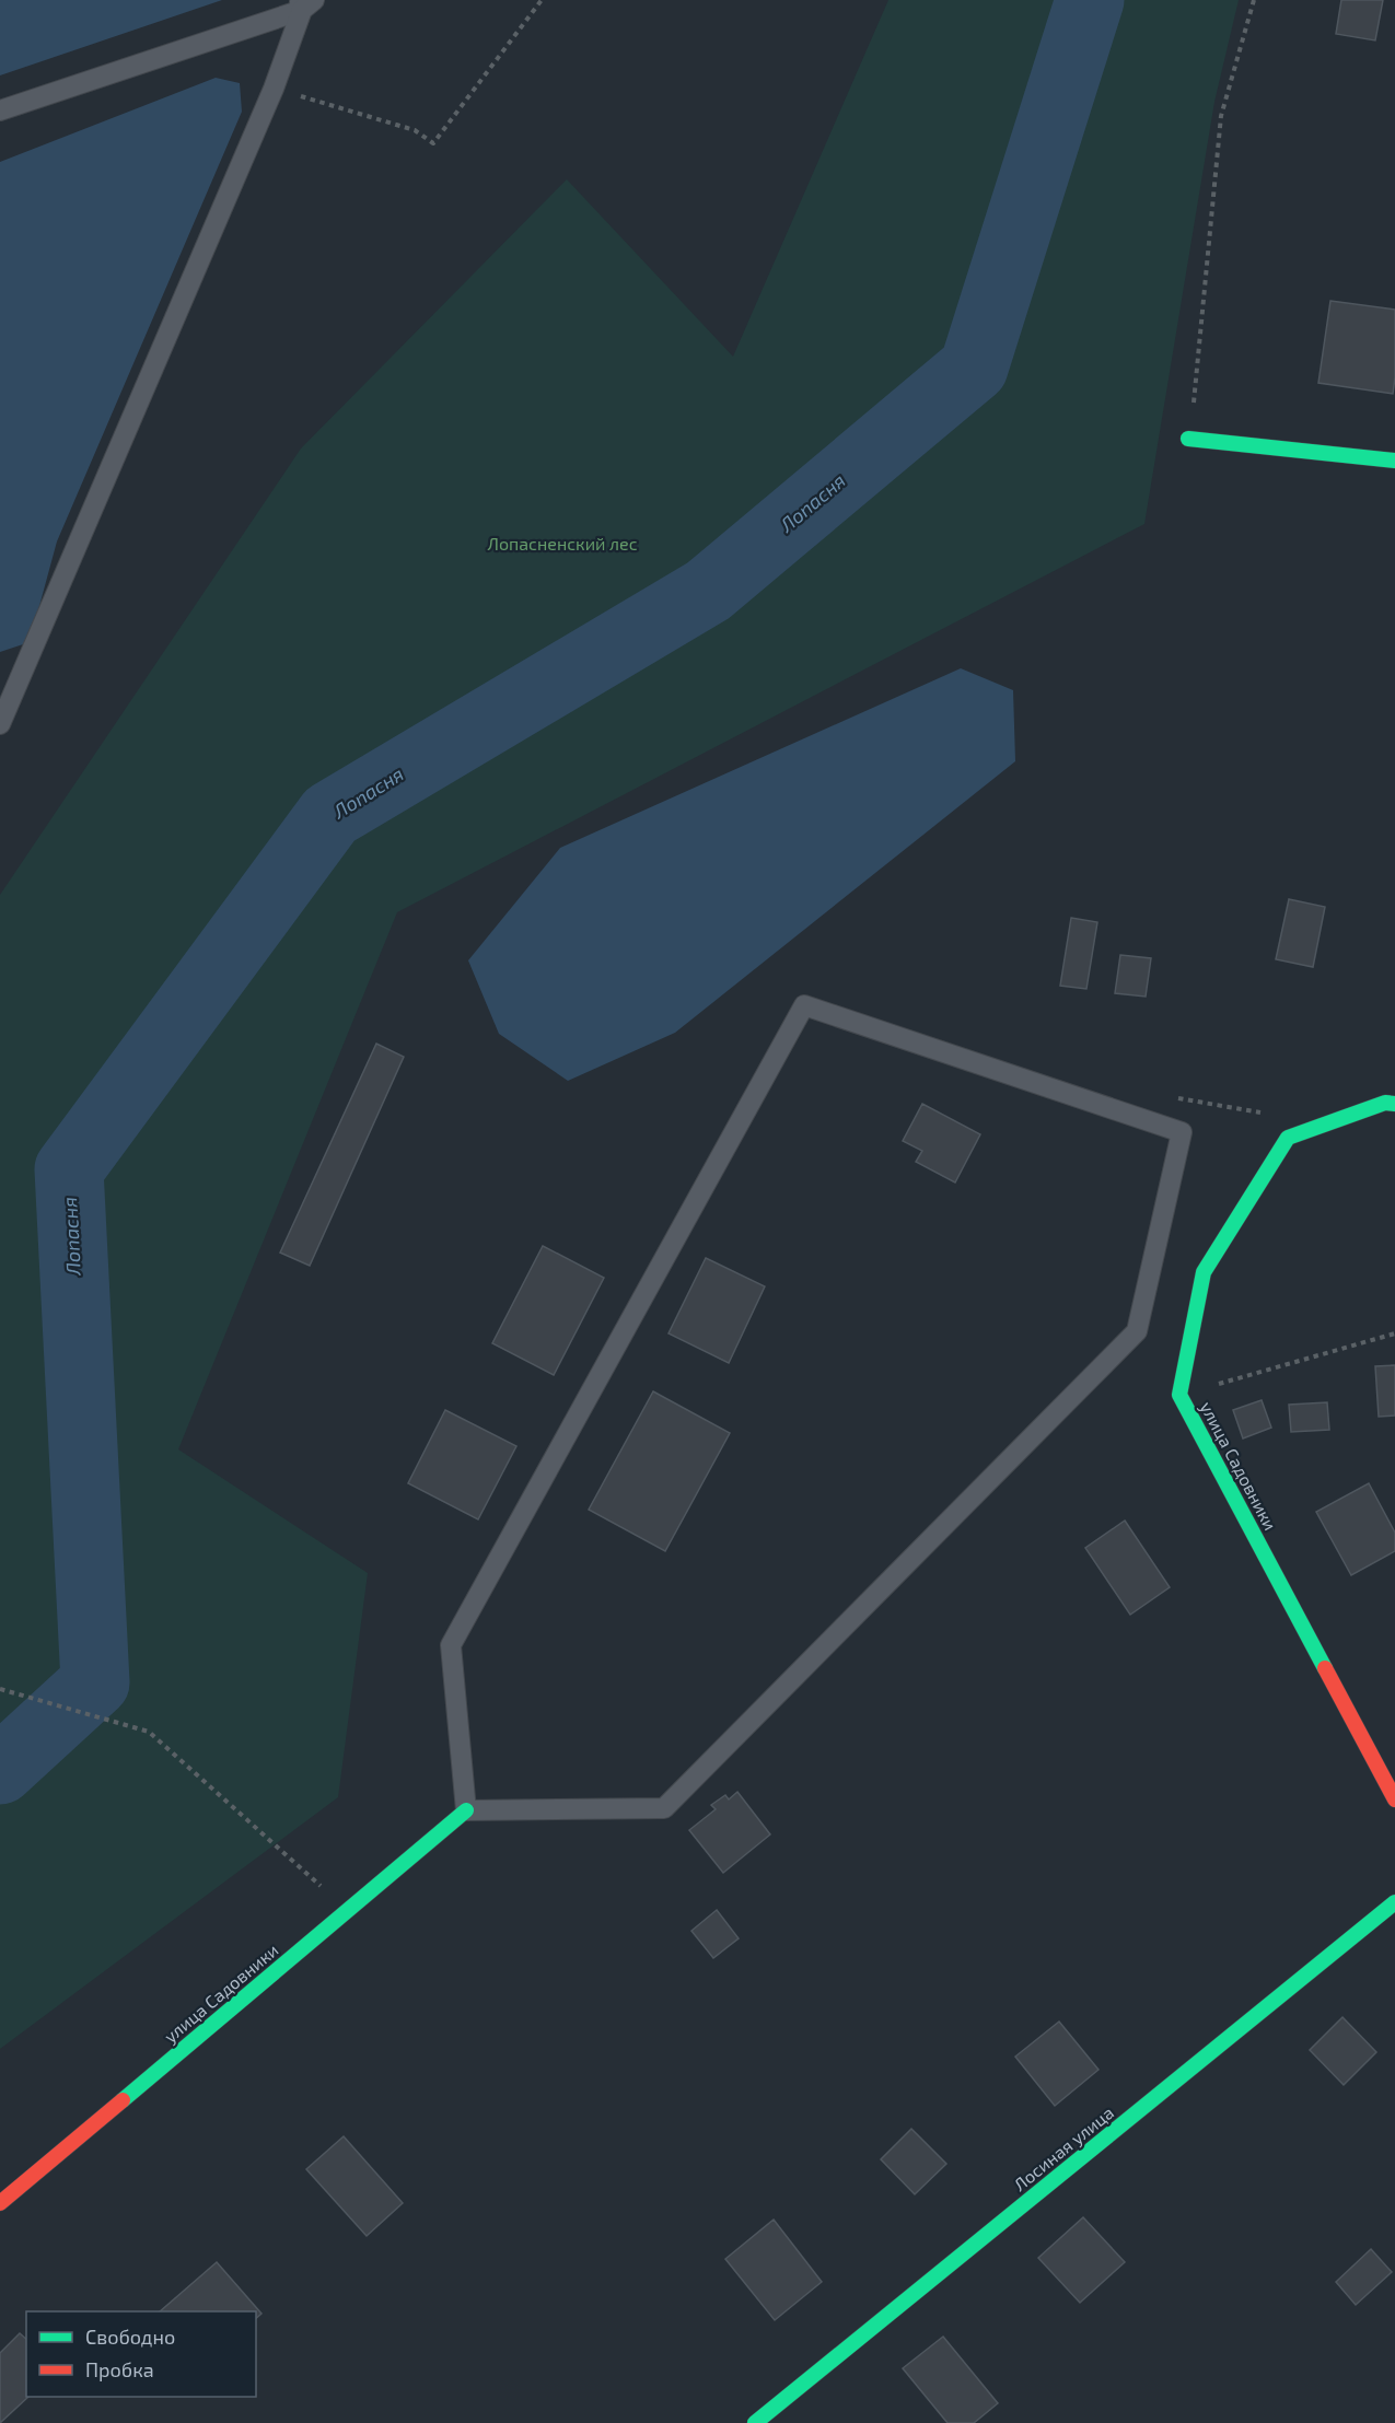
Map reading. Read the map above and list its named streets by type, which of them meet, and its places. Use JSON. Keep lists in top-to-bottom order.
{
  "streets": {
    "street": ["улица Садовники", "Лосиная улица"]
  },
  "water": ["Лопасня"],
  "parks": ["Лопасненский лес"],
  "legend": ["Свободно", "Пробка"]
}
